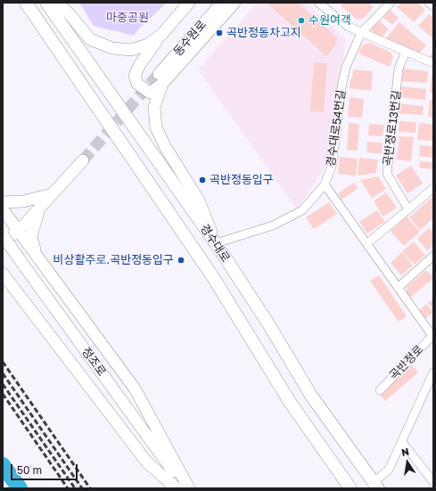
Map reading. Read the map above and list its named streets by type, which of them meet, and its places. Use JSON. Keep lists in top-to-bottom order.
{
  "streets": {
    "main road": ["경수대로"],
    "street": [
      "동수원로",
      "경수대로54번길",
      "곡반정로13번길",
      "정조로",
      "곡반정로"
    ]
  },
  "crossings": [
    ["경수대로54번길", "경수대로"]
  ],
  "parks": ["마중공원"],
  "places": [
    "수원여객",
    "곡반정동차고지",
    "곡반정동입구",
    "비상활주로.곡반정동입구"
  ],
  "scale_bar": "50 m",
  "north": "top"
}
